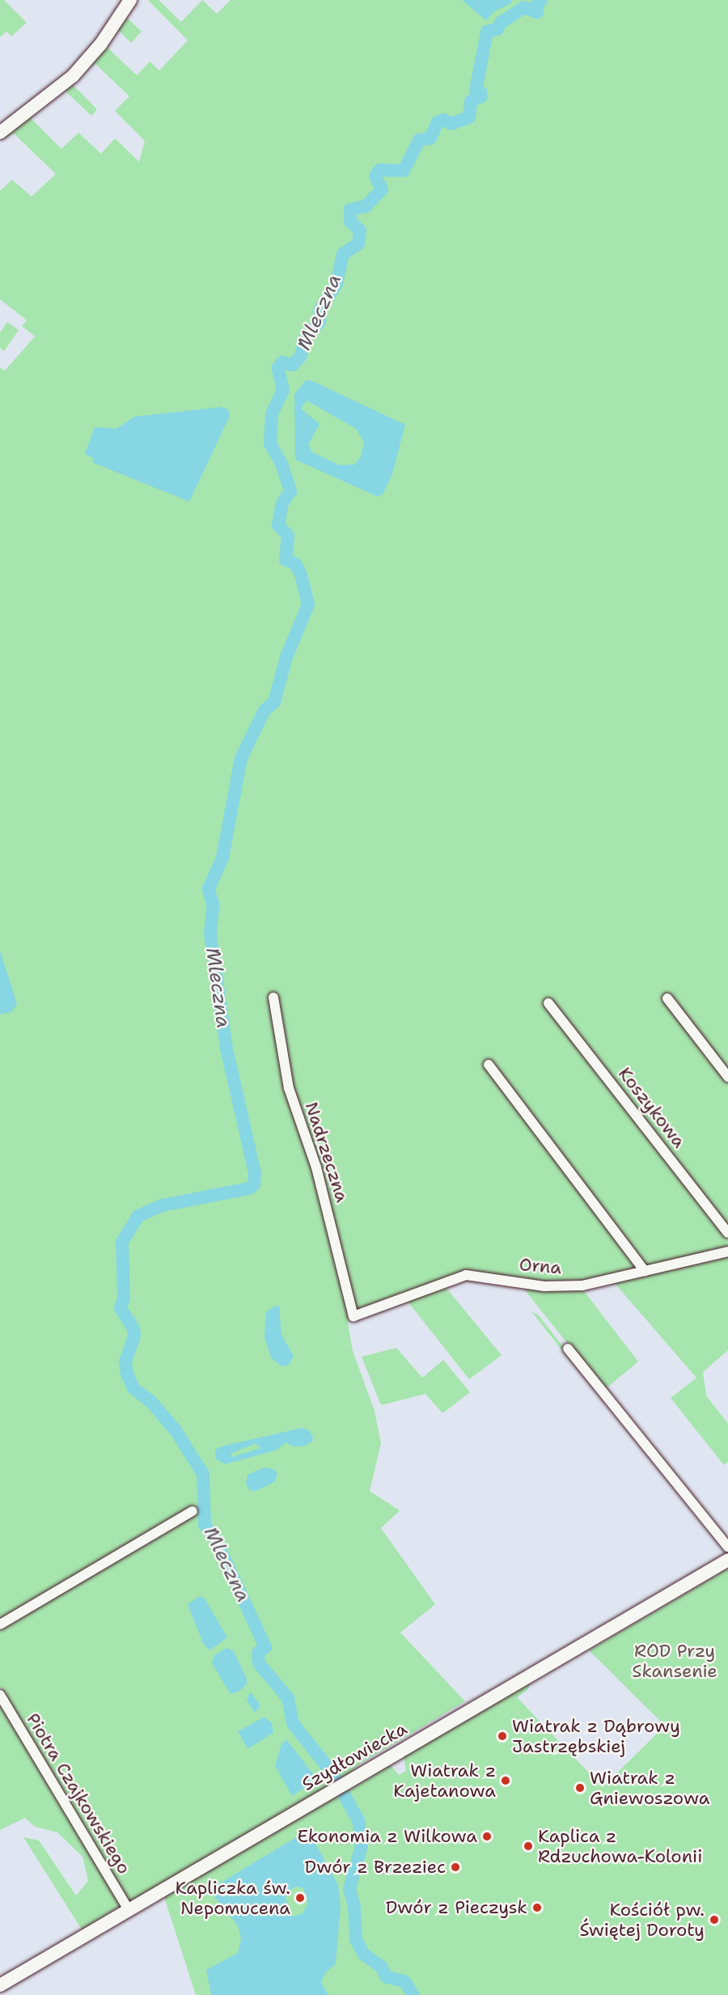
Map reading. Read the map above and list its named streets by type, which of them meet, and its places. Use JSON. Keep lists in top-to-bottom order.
{
  "streets": {
    "street": [
      "Koszykowa",
      "Nadrzeczna",
      "Orna",
      "Szydłowiecka",
      "Piotra Czajkowskiego"
    ]
  },
  "crossings": [
    ["Nadrzeczna", "Orna"],
    ["Szydłowiecka", "Piotra Czajkowskiego"]
  ],
  "water": ["Mleczna"],
  "parks": ["ROD Przy Skansenie"],
  "places": [
    "Wiatrak z Dąbrowy Jastrzębskiej",
    "Wiatrak z Kajetanowa",
    "Wiatrak z Gniewoszowa",
    "Ekonomia z Wilkowa",
    "Kaplica z Rdzuchowa-Kolonii",
    "Dwór z Brzeziec",
    "Kapliczka św. Nepomucena",
    "Dwór z Pieczysk",
    "Kościół pw. Świętej Doroty"
  ]
}
